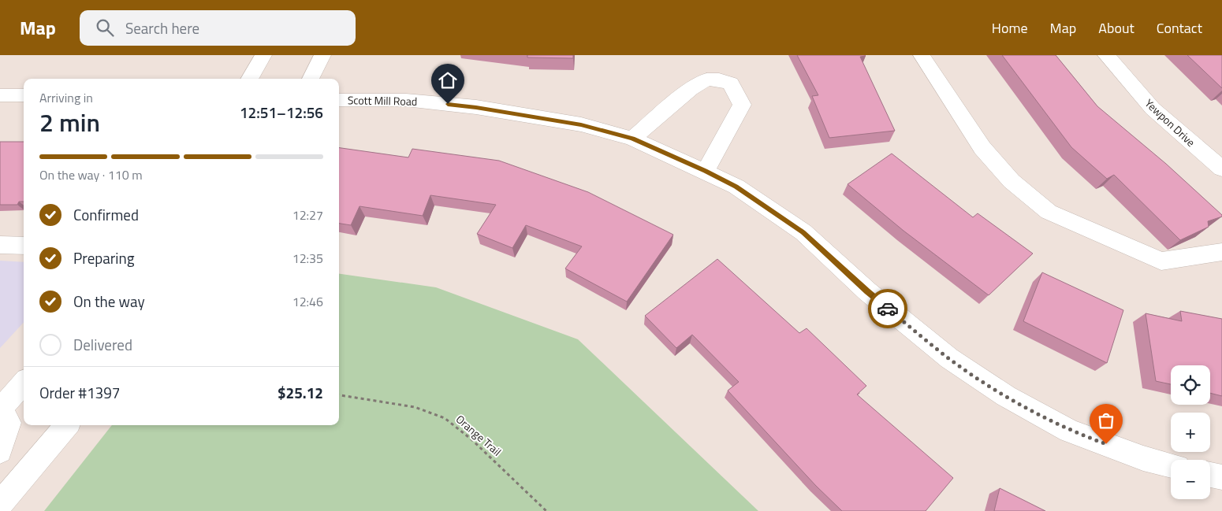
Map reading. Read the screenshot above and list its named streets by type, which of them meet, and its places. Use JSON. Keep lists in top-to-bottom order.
{
  "streets": {
    "street": ["Scott Mill Road", "Yewpon Drive"],
    "path": ["Orange Trail"]
  },
  "page": {
    "header": "Map",
    "search": "Search here",
    "nav": [
      "Home",
      "Map",
      "About",
      "Contact"
    ],
    "heading": ["2 min", "Arriving in", "12:51–12:56"],
    "panel": ["Order #1397", "$25.12"],
    "bar": "On the way · 110 m",
    "list": [
      ["Confirmed", "12:27"],
      ["Preparing", "12:35"],
      ["On the way", "12:46"],
      "Delivered"
    ],
    "map_buttons": ["+", "−"]
  }
}
